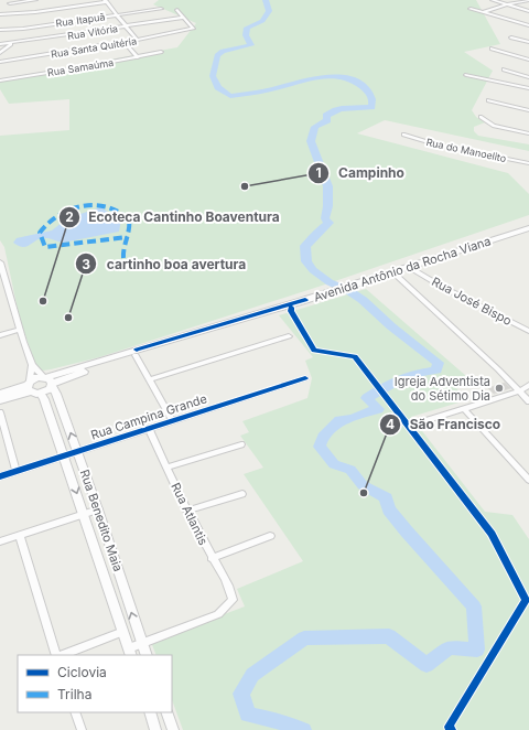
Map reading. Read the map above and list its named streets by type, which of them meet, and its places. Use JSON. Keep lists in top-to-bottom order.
{
  "streets": {
    "main road": ["Avenida Antônio da Rocha Viana"],
    "street": [
      "Rua Itapuã",
      "Rua Vitória",
      "Rua Santa Quitéria",
      "Rua Samaúma",
      "Rua do Manoelito",
      "Rua José Bispo",
      "Rua Campina Grande",
      "Rua Atlantis",
      "Rua Benedito Maia"
    ]
  },
  "crossings": [
    ["Rua Vitória", "Rua Santa Quitéria"],
    ["Avenida Antônio da Rocha Viana", "Rua José Bispo"],
    ["Avenida Antônio da Rocha Viana", "Rua Benedito Maia"],
    ["Rua Campina Grande", "Rua Atlantis"],
    ["Rua Campina Grande", "Rua Benedito Maia"],
    ["Rua Atlantis", "Rua Benedito Maia"]
  ],
  "places": [
    "Campinho",
    "Ecoteca Cantinho Boaventura",
    "cartinho boa avertura",
    "Igreja Adventista do Sétimo Dia",
    "São Francisco"
  ],
  "legend": ["Ciclovia", "Trilha"]
}
